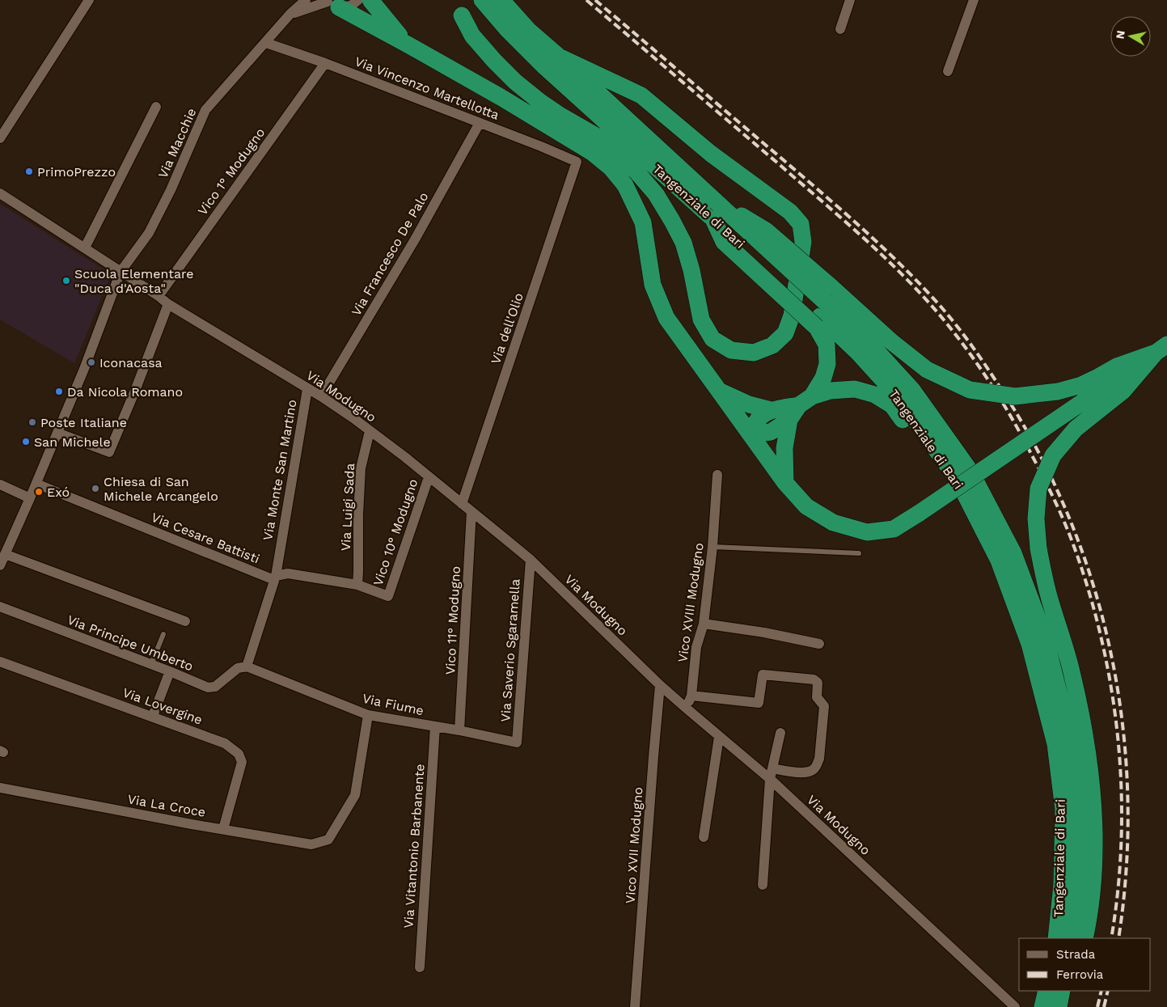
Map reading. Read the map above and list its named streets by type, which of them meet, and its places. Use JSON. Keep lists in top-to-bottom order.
{
  "streets": {
    "highway": ["Tangenziale di Bari"],
    "street": [
      "Via Vincenzo Martellotta",
      "Via Macchie",
      "Vico 1° Modugno",
      "Via Francesco De Palo",
      "Via dell'Olio",
      "Via Modugno",
      "Via Monte San Martino",
      "Via Luigi Sada",
      "Vico 10° Modugno",
      "Via Cesare Battisti",
      "Vico XVIII Modugno",
      "Vico 11° Modugno",
      "Via Principe Umberto",
      "Via Saverio Sgaramella",
      "Via Fiume",
      "Via Lovergine",
      "Via La Croce",
      "Vico XVII Modugno",
      "Via Vitantonio Barbanente"
    ]
  },
  "crossings": [
    ["Via Vincenzo Martellotta", "Via Macchie"],
    ["Via Vincenzo Martellotta", "Vico 1° Modugno"],
    ["Via Vincenzo Martellotta", "Via Francesco De Palo"],
    ["Via Vincenzo Martellotta", "Via dell'Olio"],
    ["Via Macchie", "Via Modugno"],
    ["Via Macchie", "Via Cesare Battisti"],
    ["Vico 1° Modugno", "Via Modugno"],
    ["Via Francesco De Palo", "Via Modugno"],
    ["Via dell'Olio", "Via Modugno"],
    ["Via Modugno", "Via Monte San Martino"],
    ["Via Modugno", "Via Luigi Sada"],
    ["Via Modugno", "Vico 10° Modugno"],
    ["Via Modugno", "Vico XVIII Modugno"],
    ["Via Modugno", "Vico 11° Modugno"],
    ["Via Modugno", "Via Saverio Sgaramella"],
    ["Via Modugno", "Vico XVII Modugno"],
    ["Via Monte San Martino", "Via Cesare Battisti"],
    ["Via Monte San Martino", "Via Principe Umberto"],
    ["Via Monte San Martino", "Via Fiume"],
    ["Via Luigi Sada", "Via Cesare Battisti"],
    ["Vico 10° Modugno", "Via Cesare Battisti"],
    ["Vico 11° Modugno", "Via Fiume"],
    ["Via Principe Umberto", "Via Fiume"],
    ["Via Saverio Sgaramella", "Via Fiume"],
    ["Via Fiume", "Via La Croce"],
    ["Via Fiume", "Via Vitantonio Barbanente"],
    ["Via Lovergine", "Via La Croce"]
  ],
  "places": [
    "PrimoPrezzo",
    "Scuola Elementare \"Duca d'Aosta\"",
    "Iconacasa",
    "Da Nicola Romano",
    "Poste Italiane",
    "San Michele",
    "Chiesa di San Michele Arcangelo",
    "Exó"
  ],
  "legend": ["Strada", "Ferrovia"],
  "north": "left"
}
